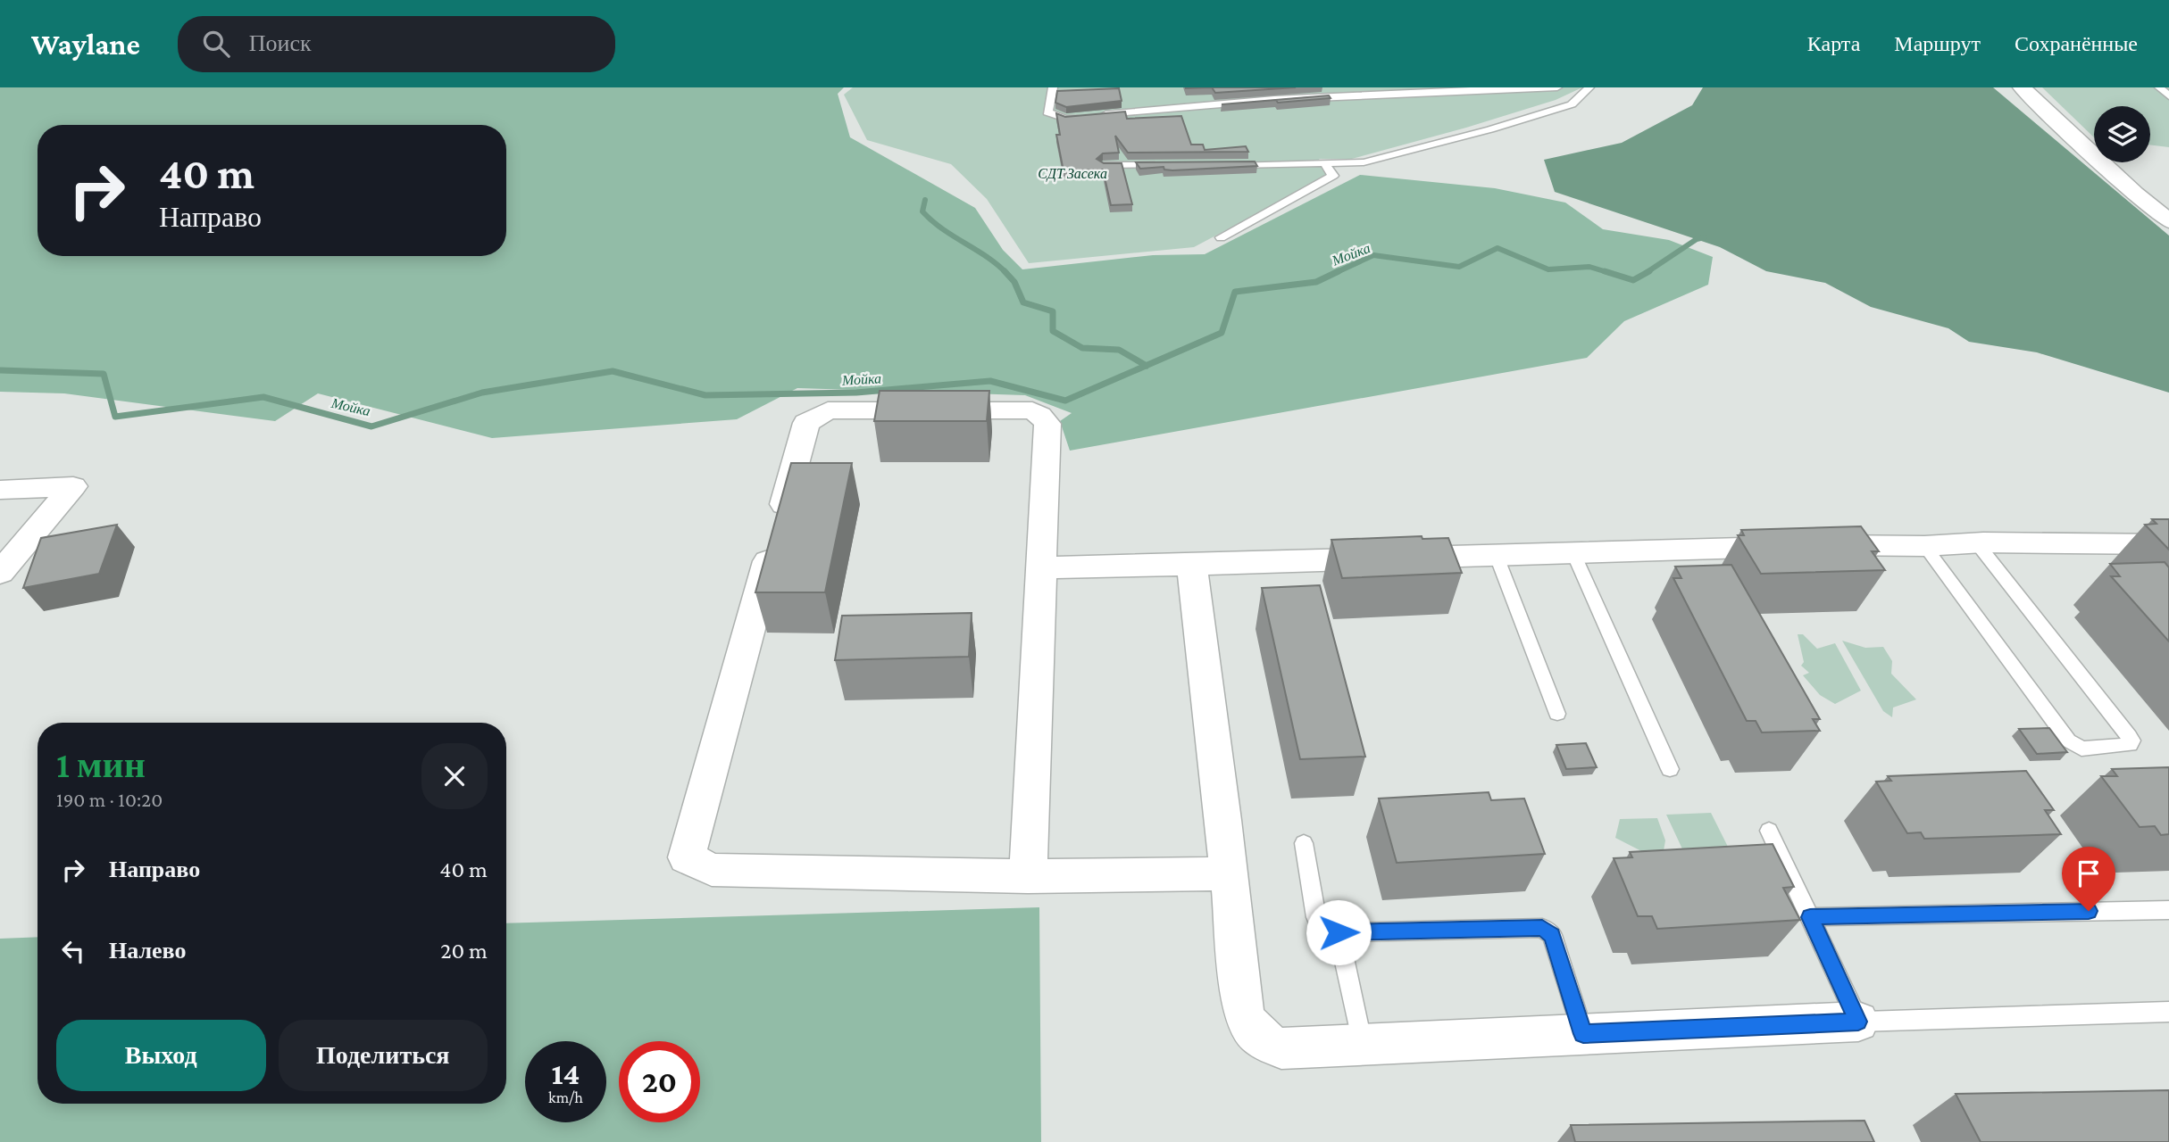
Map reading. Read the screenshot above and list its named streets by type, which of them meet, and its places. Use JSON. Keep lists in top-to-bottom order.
{
  "water": ["Мойка"],
  "parks": ["СДТ Засека"],
  "page": {
    "header": "Waylane",
    "search": "Поиск",
    "nav": ["Карта", "Маршрут", "Сохранённые"],
    "turn": ["40 m", "Направо"],
    "heading": ["1 мин", "190 m · 10:20"],
    "list": [
      {
        "name": "Направо",
        "value": "40 m"
      },
      {
        "name": "Налево",
        "value": "20 m"
      }
    ],
    "buttons": ["Выход", "Поделиться"],
    "speed": "14 km/h",
    "limit": "20"
  }
}
